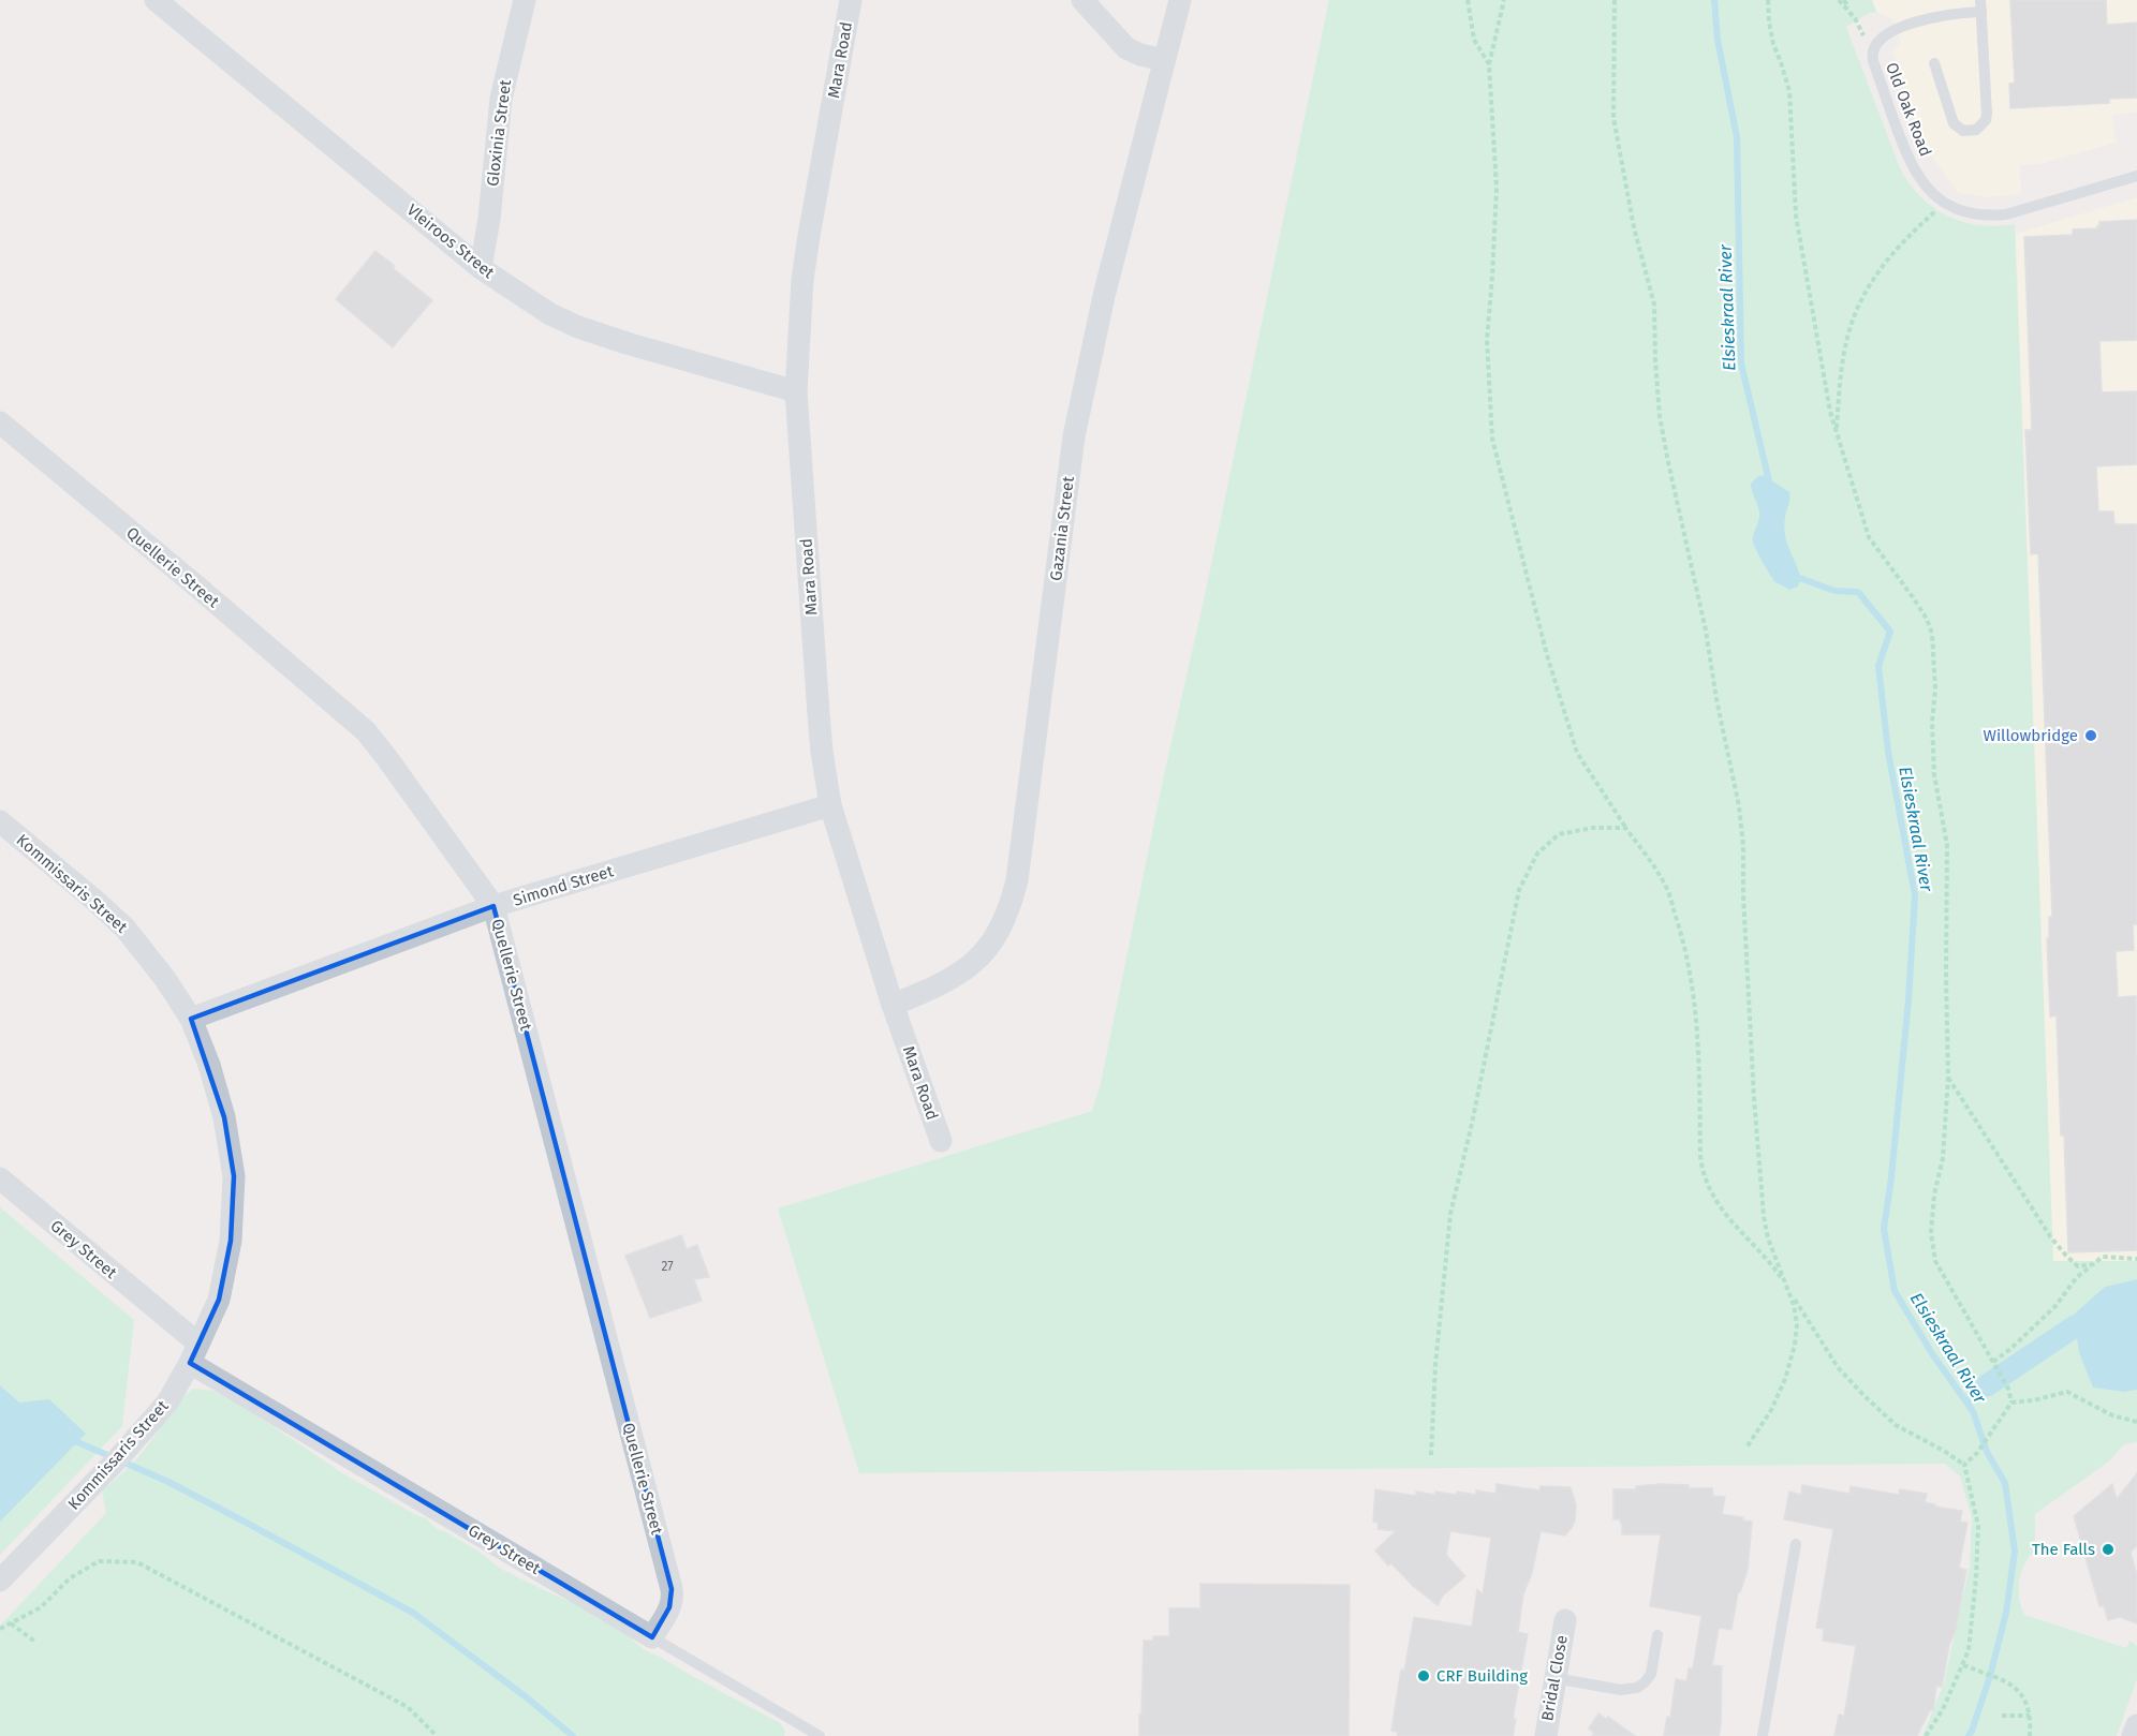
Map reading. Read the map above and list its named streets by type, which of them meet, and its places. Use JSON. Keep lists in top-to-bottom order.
{
  "streets": {
    "street": [
      "Mara Road",
      "Gloxinia Street",
      "Vleiroos Street",
      "Gazania Street",
      "Quellerie Street",
      "Kommissaris Street",
      "Simond Street",
      "Grey Street",
      "Bridal Close"
    ],
    "lane": ["Old Oak Road"]
  },
  "crossings": [
    ["Mara Road", "Vleiroos Street"],
    ["Mara Road", "Gazania Street"],
    ["Mara Road", "Simond Street"],
    ["Gloxinia Street", "Vleiroos Street"],
    ["Quellerie Street", "Simond Street"],
    ["Quellerie Street", "Grey Street"],
    ["Kommissaris Street", "Simond Street"],
    ["Kommissaris Street", "Grey Street"]
  ],
  "water": ["Elsieskraal River"],
  "places": ["Willowbridge", "The Falls", "CRF Building"],
  "house_numbers": ["27"]
}
